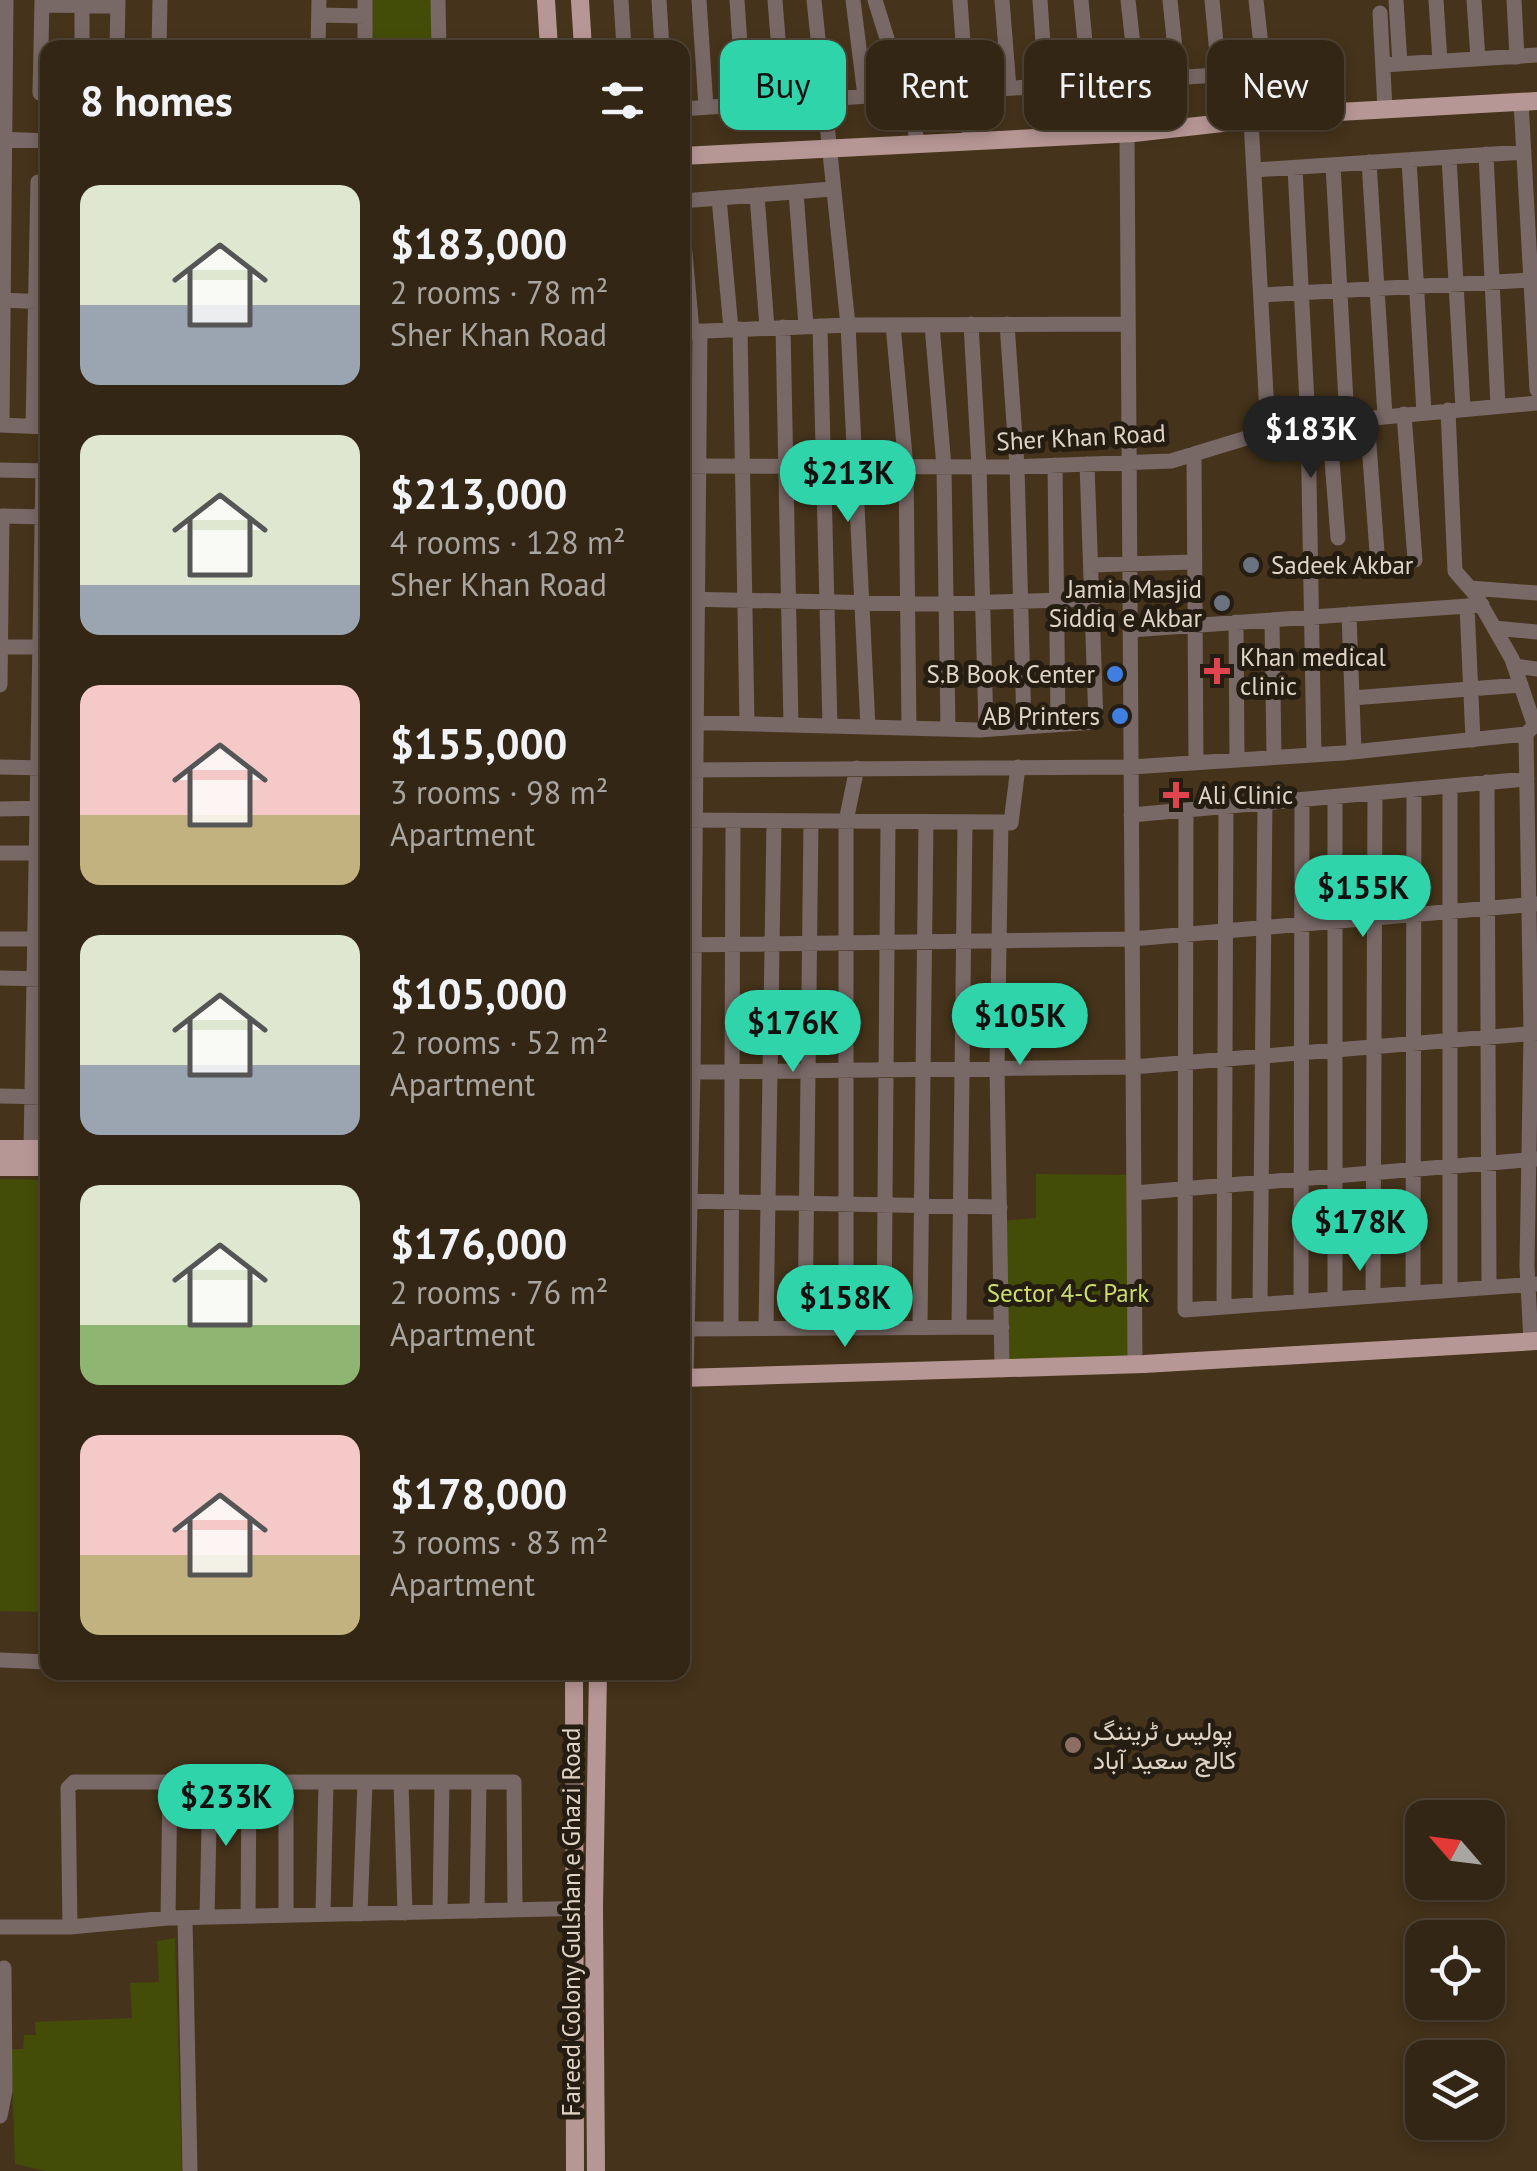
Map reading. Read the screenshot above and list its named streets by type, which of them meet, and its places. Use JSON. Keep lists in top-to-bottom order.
{
  "streets": {
    "main road": ["Fareed Colony Gulshan e Ghazi Road"],
    "street": ["Sher Khan Road"]
  },
  "parks": ["Sector 4-C Park"],
  "places": {
    "other": [
      "Sadeek Akbar",
      "Jamia Masjid Siddiq e Akbar",
      "S.B Book Center",
      "AB Printers",
      "پولیس ٹریننگ کالج سعید آباد"
    ],
    "health": ["Khan medical clinic", "Ali Clinic"]
  },
  "north": "top left",
  "page": {
    "chip": [
      "Buy",
      "Rent",
      "Filters",
      "New"
    ],
    "heading": "8 homes",
    "list": [
      {
        "name": "$183,000",
        "note": "2 rooms · 78 m² · Sher Khan Road"
      },
      {
        "name": "$213,000",
        "note": "4 rooms · 128 m² · Sher Khan Road"
      },
      {
        "name": "$155,000",
        "note": "3 rooms · 98 m² · Apartment"
      },
      {
        "name": "$105,000",
        "note": "2 rooms · 52 m² · Apartment"
      },
      {
        "name": "$176,000",
        "note": "2 rooms · 76 m² · Apartment"
      },
      {
        "name": "$178,000",
        "note": "3 rooms · 83 m² · Apartment"
      }
    ],
    "price": [
      "$183K",
      "$213K",
      "$155K",
      "$105K",
      "$176K",
      "$178K",
      "$158K",
      "$233K"
    ]
  }
}
